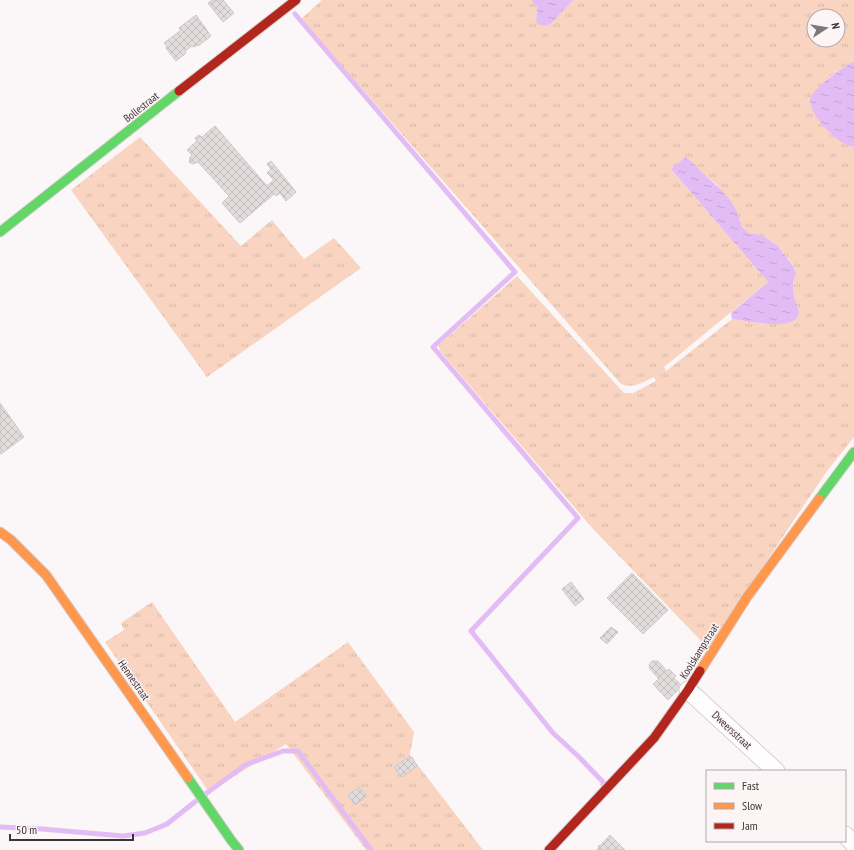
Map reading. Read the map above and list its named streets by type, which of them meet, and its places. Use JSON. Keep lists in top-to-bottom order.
{
  "streets": {
    "street": [
      "Bollestraat",
      "Koolskampstraat",
      "Hennestraat",
      "Dweersstraat"
    ]
  },
  "crossings": [
    ["Koolskampstraat", "Dweersstraat"]
  ],
  "legend": ["Fast", "Slow", "Jam"],
  "scale_bar": "50 m",
  "north": "right"
}
